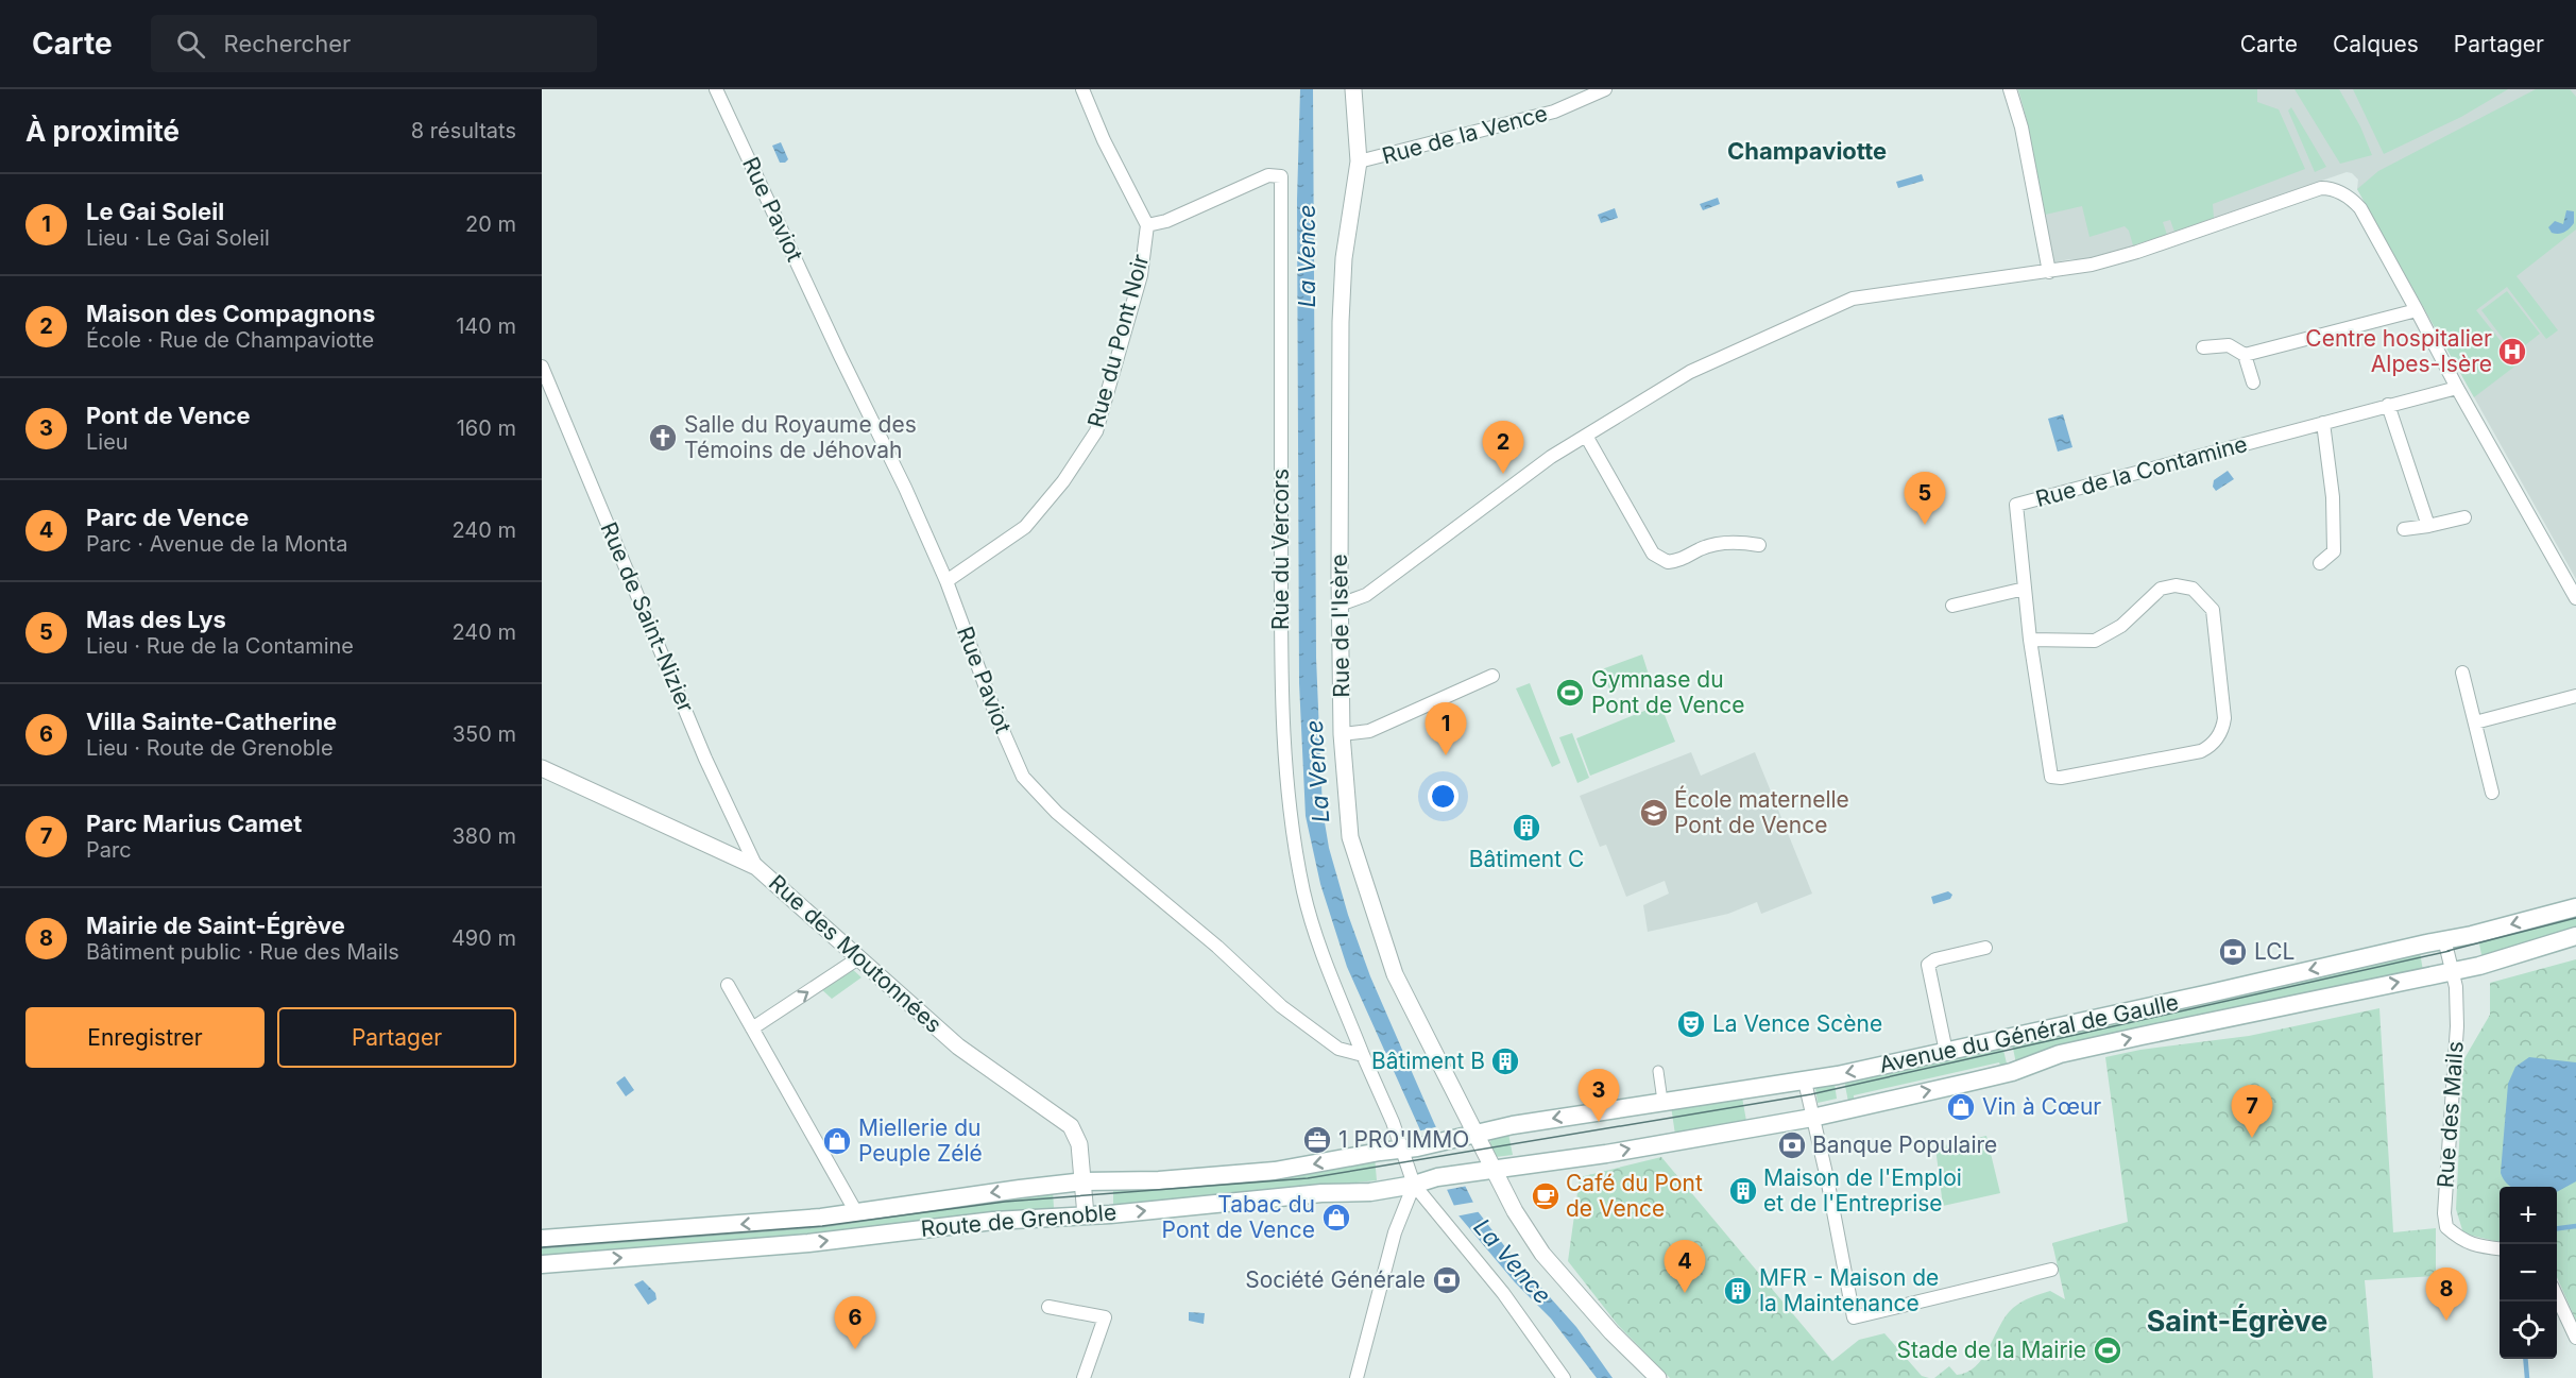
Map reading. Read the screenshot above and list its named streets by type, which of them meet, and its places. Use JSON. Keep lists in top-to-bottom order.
{
  "streets": {
    "main road": ["Avenue du Général de Gaulle", "Route de Grenoble"],
    "street": [
      "Rue de la Vence",
      "Rue Paviot",
      "Rue du Pont Noir",
      "Rue de la Contamine",
      "Rue du Vercors",
      "Rue de Saint-Nizier",
      "Rue de l'Isère",
      "Rue des Moutonnées",
      "Rue des Mails"
    ]
  },
  "crossings": [
    ["Rue de la Vence", "Rue de l'Isère"],
    ["Rue Paviot", "Rue du Pont Noir"],
    ["Rue Paviot", "Rue du Vercors"],
    ["Rue du Pont Noir", "Rue du Vercors"],
    ["Rue de Saint-Nizier", "Rue des Moutonnées"],
    ["Rue de l'Isère", "Avenue du Général de Gaulle"],
    ["Rue de l'Isère", "Route de Grenoble"],
    ["Rue des Moutonnées", "Route de Grenoble"],
    ["Avenue du Général de Gaulle", "Rue des Mails"],
    ["Avenue du Général de Gaulle", "Route de Grenoble"]
  ],
  "districts": ["Champaviotte", "Saint-Égrève"],
  "water": ["La Vence"],
  "places": {
    "hospital": ["Centre hospitalier Alpes-Isère"],
    "church": ["Salle du Royaume des Témoins de Jéhovah"],
    "sports": ["Gymnase du Pont de Vence", "Stade de la Mairie"],
    "school or university": ["École maternelle Pont de Vence"],
    "building": [
      "Bâtiment C",
      "Bâtiment B",
      "Maison de l'Emploi et de l'Entreprise",
      "MFR - Maison de la Maintenance"
    ],
    "bank": ["LCL", "Banque Populaire", "Société Générale"],
    "theatre": ["La Vence Scène"],
    "shop": ["Vin à Cœur", "Miellerie du Peuple Zélé", "Tabac du Pont de Vence"],
    "office": ["1 PRO'IMMO"],
    "cafe": ["Café du Pont de Vence"]
  },
  "page": {
    "header": "Carte",
    "search": "Rechercher",
    "nav": ["Carte", "Calques", "Partager"],
    "heading": ["À proximité", "8 résultats"],
    "list": [
      {
        "mark": "1",
        "name": "Le Gai Soleil",
        "note": "Lieu · Le Gai Soleil",
        "value": "20 m"
      },
      {
        "mark": "2",
        "name": "Maison des Compagnons",
        "note": "École · Rue de Champaviotte",
        "value": "140 m"
      },
      {
        "mark": "3",
        "name": "Pont de Vence",
        "note": "Lieu",
        "value": "160 m"
      },
      {
        "mark": "4",
        "name": "Parc de Vence",
        "note": "Parc · Avenue de la Monta",
        "value": "240 m"
      },
      {
        "mark": "5",
        "name": "Mas des Lys",
        "note": "Lieu · Rue de la Contamine",
        "value": "240 m"
      },
      {
        "mark": "6",
        "name": "Villa Sainte-Catherine",
        "note": "Lieu · Route de Grenoble",
        "value": "350 m"
      },
      {
        "mark": "7",
        "name": "Parc Marius Camet",
        "note": "Parc",
        "value": "380 m"
      },
      {
        "mark": "8",
        "name": "Mairie de Saint-Égrève",
        "note": "Bâtiment public · Rue des Mails",
        "value": "490 m"
      }
    ],
    "pins": [
      "2",
      "5",
      "1",
      "3",
      "7",
      "4",
      "8",
      "6"
    ],
    "buttons": ["Enregistrer", "Partager"],
    "map_buttons": ["+", "−"]
  }
}
